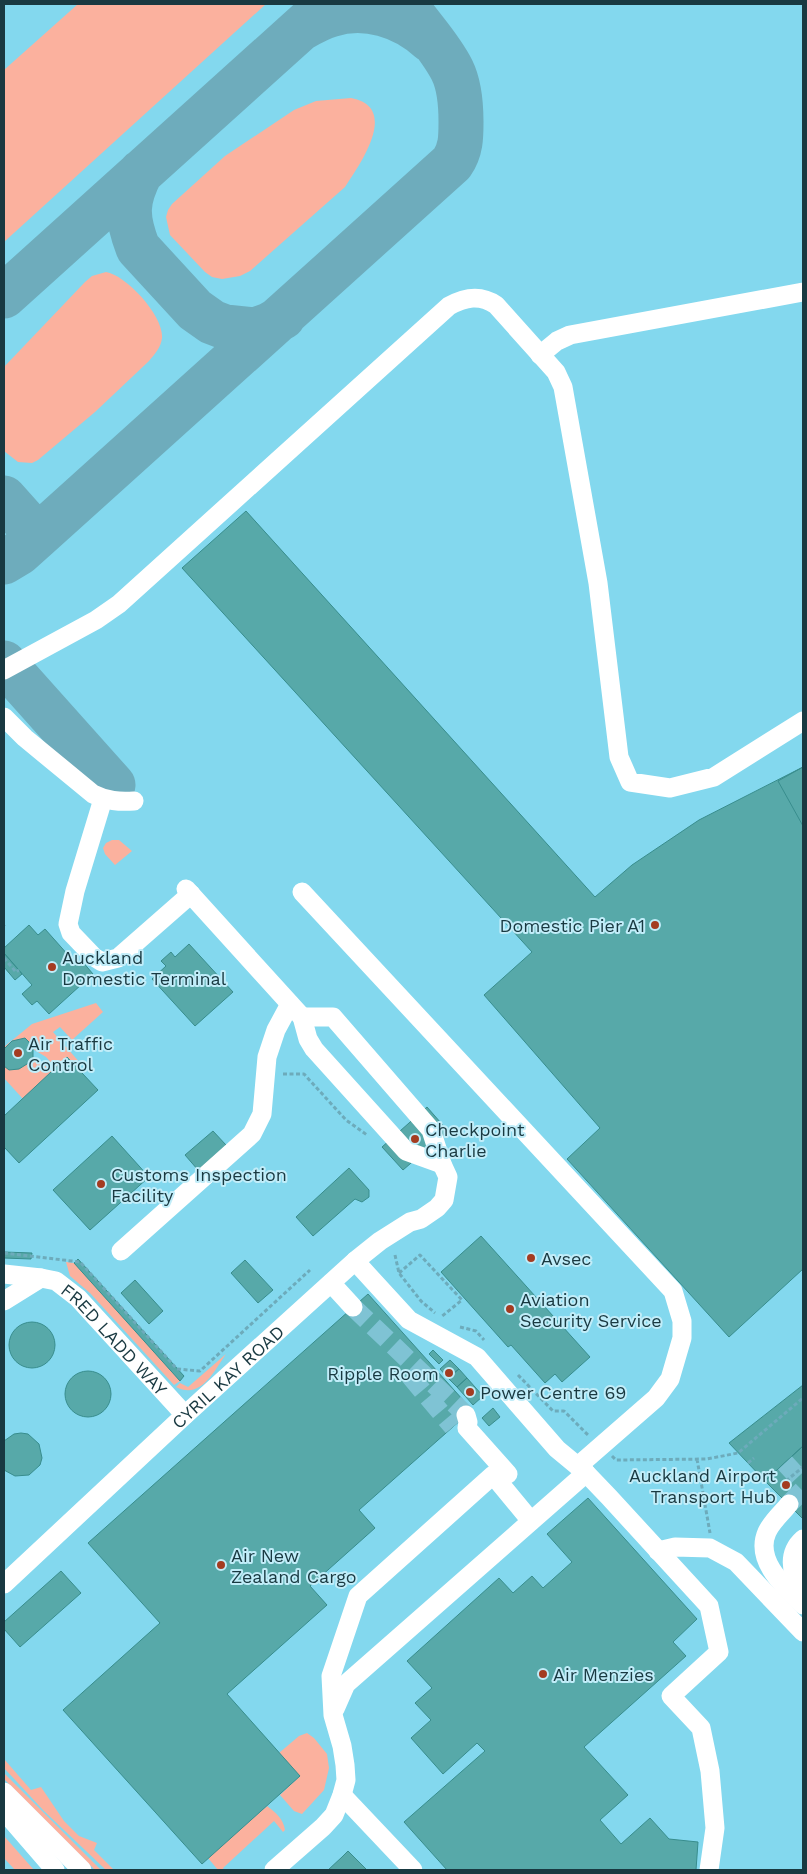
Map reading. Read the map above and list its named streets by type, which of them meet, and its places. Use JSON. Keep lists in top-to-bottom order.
{
  "streets": {
    "street": ["FRED LADD WAY", "CYRIL KAY ROAD"]
  },
  "crossings": [
    ["FRED LADD WAY", "CYRIL KAY ROAD"]
  ],
  "places": [
    "Domestic Pier A1",
    "Auckland Domestic Terminal",
    "Air Traffic Control",
    "Checkpoint Charlie",
    "Customs Inspection Facility",
    "Avsec",
    "Aviation Security Service",
    "Ripple Room",
    "Power Centre 69",
    "Auckland Airport Transport Hub",
    "Air New Zealand Cargo",
    "Air Menzies"
  ]
}
